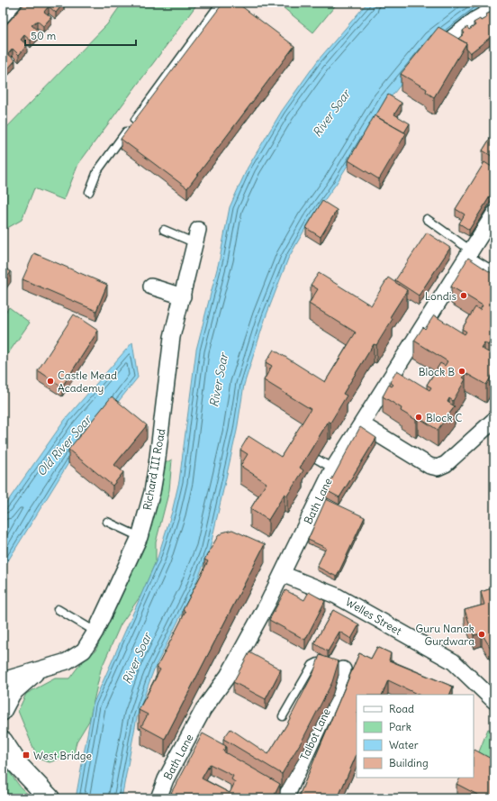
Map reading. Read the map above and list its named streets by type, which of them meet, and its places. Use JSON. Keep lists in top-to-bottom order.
{
  "streets": {
    "street": [
      "Richard III Road",
      "Bath Lane",
      "Welles Street",
      "Talbot Lane"
    ]
  },
  "crossings": [
    ["Bath Lane", "Welles Street"]
  ],
  "water": ["River Soar", "Old River Soar"],
  "places": {
    "other": [
      "Londis",
      "Block B",
      "Castle Mead Academy",
      "Block C",
      "Guru Nanak Gurdwara"
    ],
    "transit": ["West Bridge"]
  },
  "legend": [
    "Road",
    "Park",
    "Water",
    "Building"
  ],
  "scale_bar": "50 m"
}
